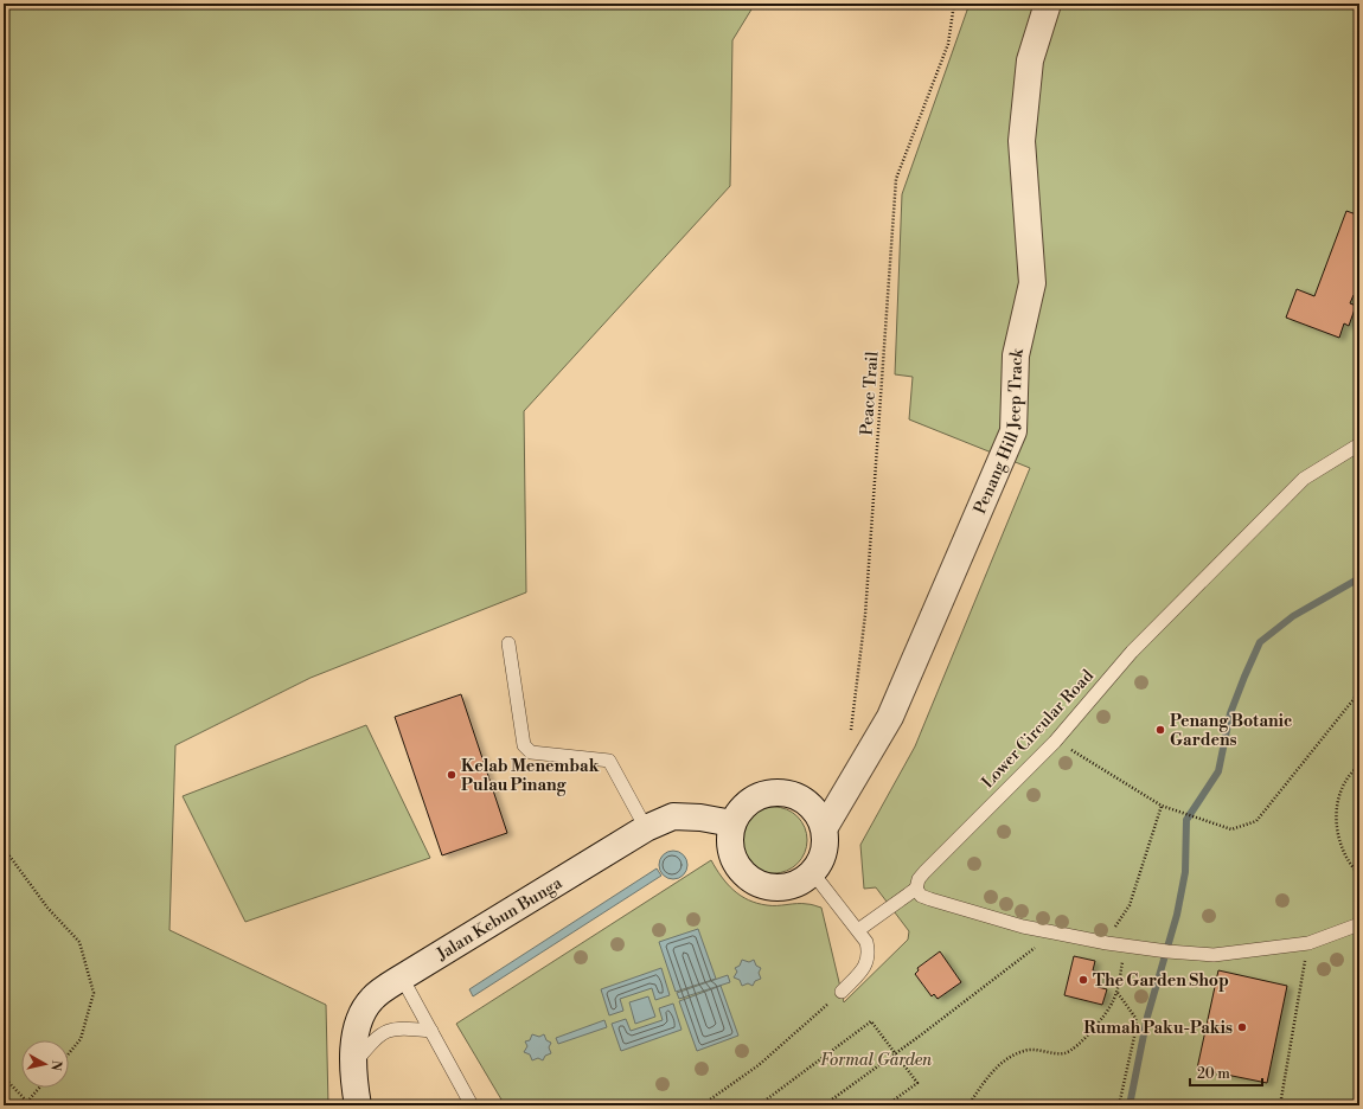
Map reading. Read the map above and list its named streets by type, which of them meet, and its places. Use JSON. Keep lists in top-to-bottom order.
{
  "streets": {
    "street": ["Penang Hill Jeep Track", "Jalan Kebun Bunga"],
    "lane": ["Lower Circular Road"],
    "path": ["Peace Trail"]
  },
  "crossings": [
    ["Penang Hill Jeep Track", "Jalan Kebun Bunga"]
  ],
  "parks": ["Formal Garden"],
  "places": [
    "Penang Botanic Gardens",
    "Kelab Menembak Pulau Pinang",
    "The Garden Shop",
    "Rumah Paku-Pakis"
  ],
  "scale_bar": "20 m",
  "north": "right"
}
